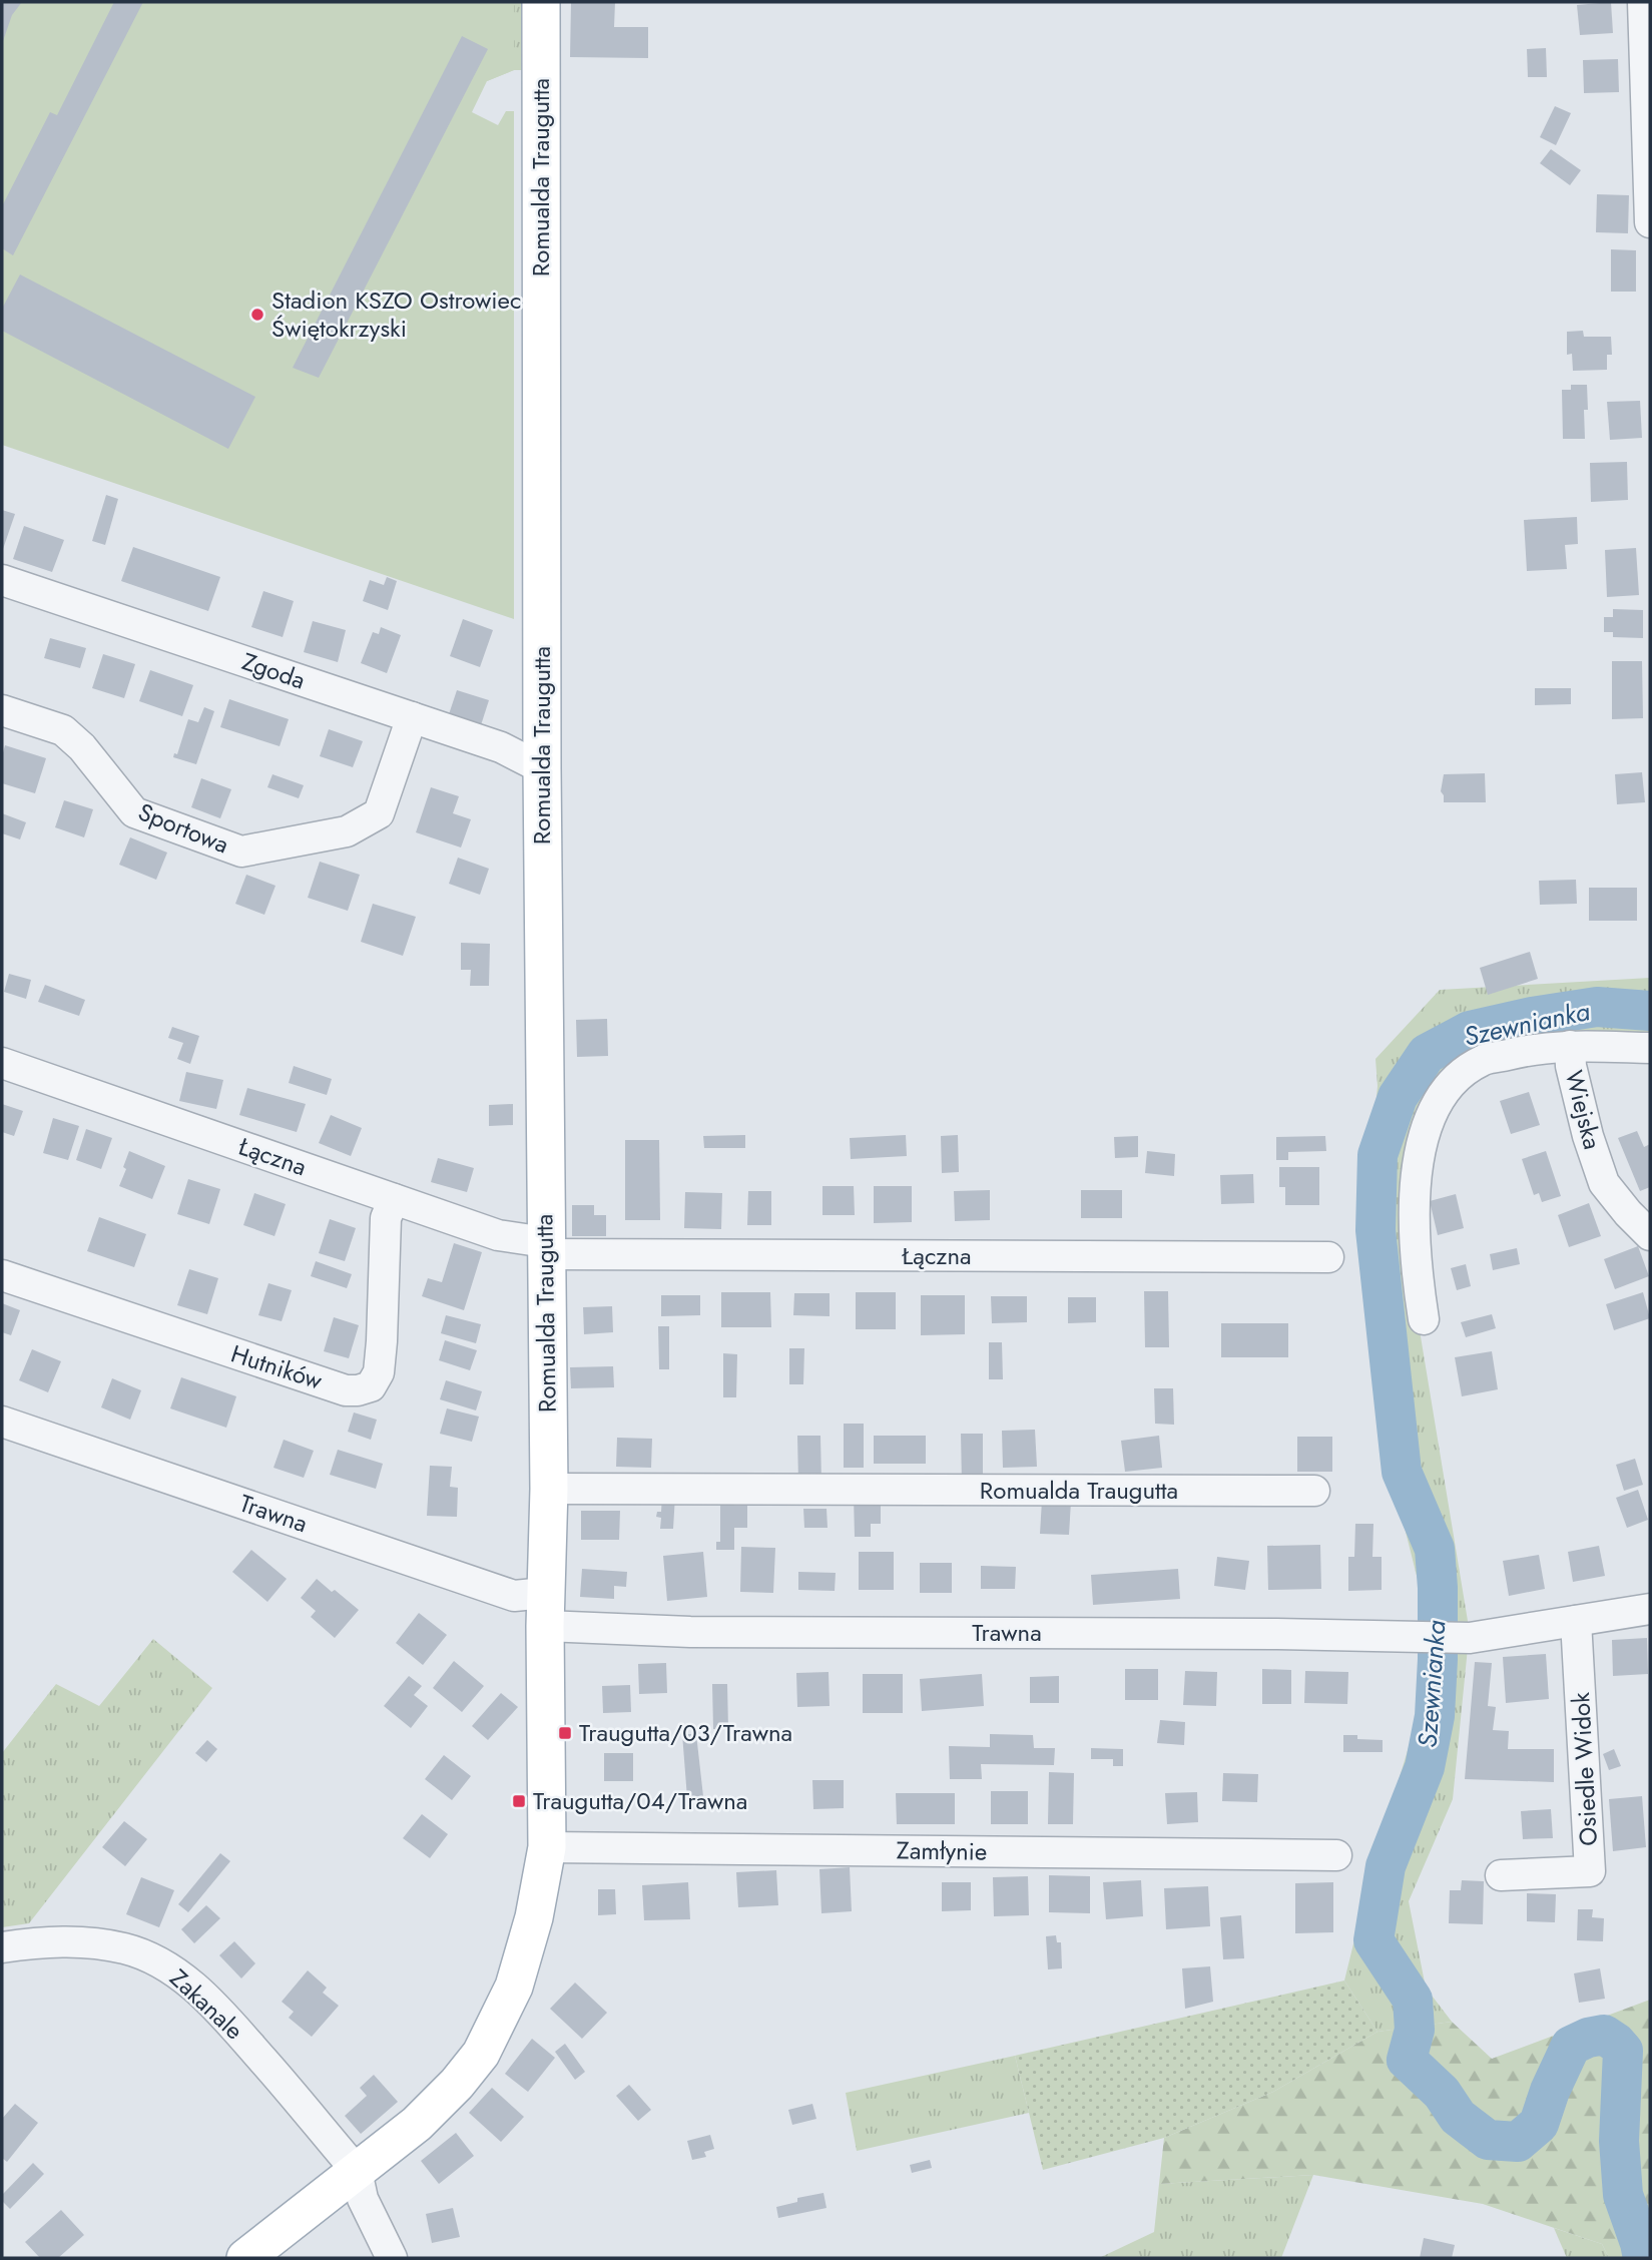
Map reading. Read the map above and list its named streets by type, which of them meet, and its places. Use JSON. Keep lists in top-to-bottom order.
{
  "streets": {
    "main road": ["Romualda Traugutta"],
    "street": [
      "Zgoda",
      "Sportowa",
      "Wiejska",
      "Łączna",
      "Hutników",
      "Trawna",
      "Osiedle Widok",
      "Zamłynie",
      "Zakanale"
    ]
  },
  "crossings": [
    ["Romualda Traugutta", "Zgoda"],
    ["Romualda Traugutta", "Łączna"],
    ["Romualda Traugutta", "Trawna"],
    ["Romualda Traugutta", "Zamłynie"],
    ["Romualda Traugutta", "Zakanale"],
    ["Zgoda", "Sportowa"],
    ["Łączna", "Hutników"],
    ["Trawna", "Osiedle Widok"]
  ],
  "water": ["Szewnianka"],
  "places": {
    "other": ["Stadion KSZO Ostrowiec Świętokrzyski"],
    "transit": ["Traugutta/03/Trawna", "Traugutta/04/Trawna"]
  }
}
